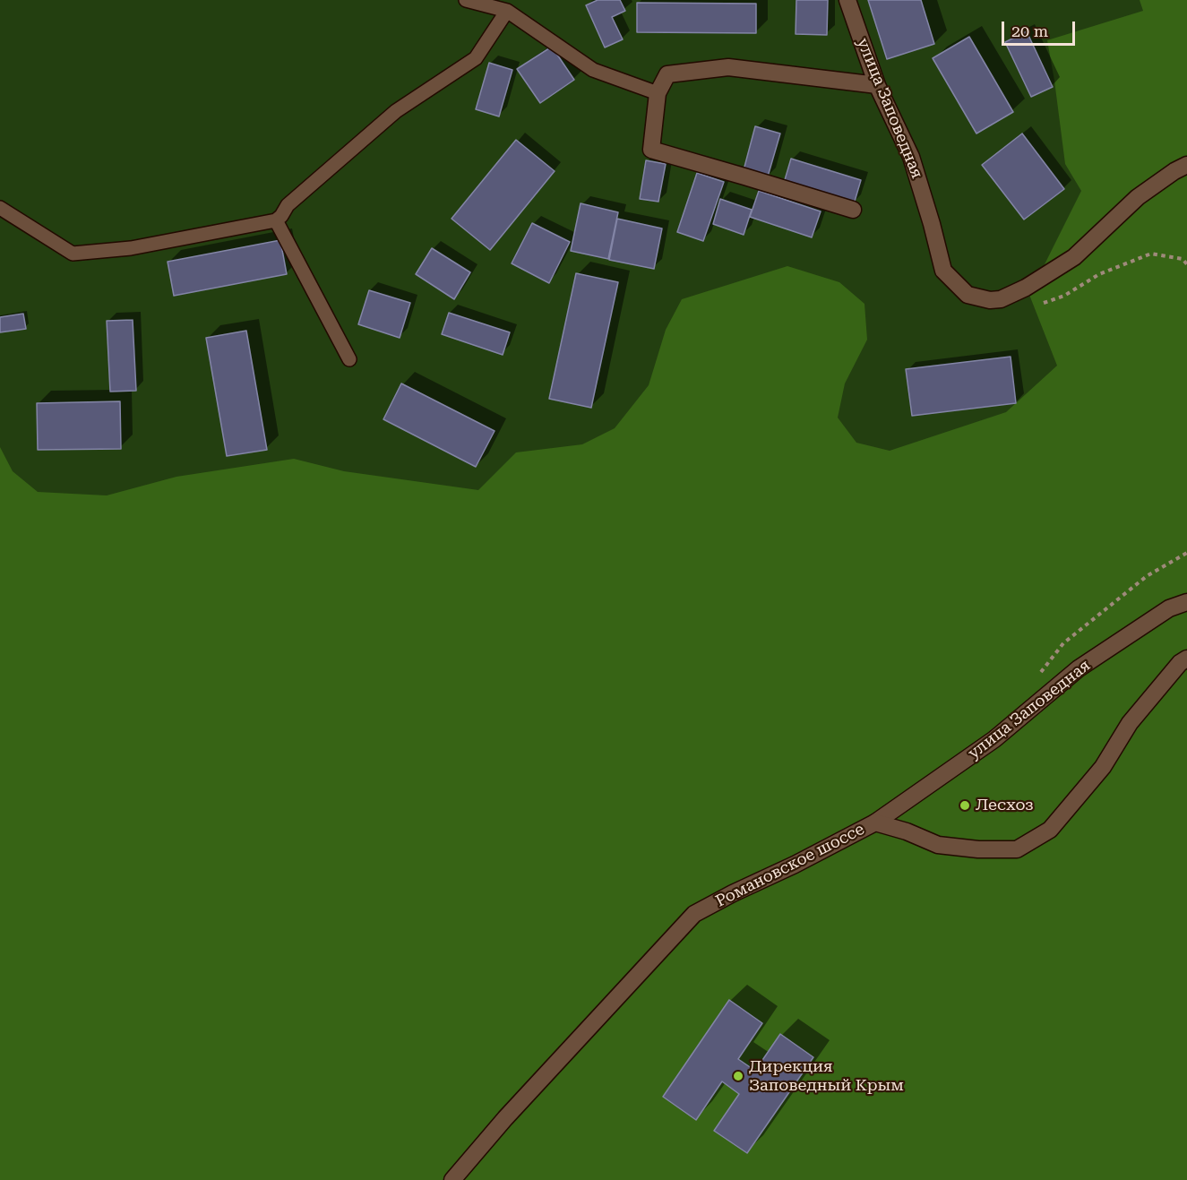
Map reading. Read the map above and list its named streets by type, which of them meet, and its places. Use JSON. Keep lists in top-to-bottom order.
{
  "streets": {
    "street": ["улица Заповедная", "Романовское шоссе"]
  },
  "crossings": [
    ["улица Заповедная", "Романовское шоссе"]
  ],
  "places": ["Лесхоз", "Дирекция Заповедный Крым"],
  "scale_bar": "20 m"
}
